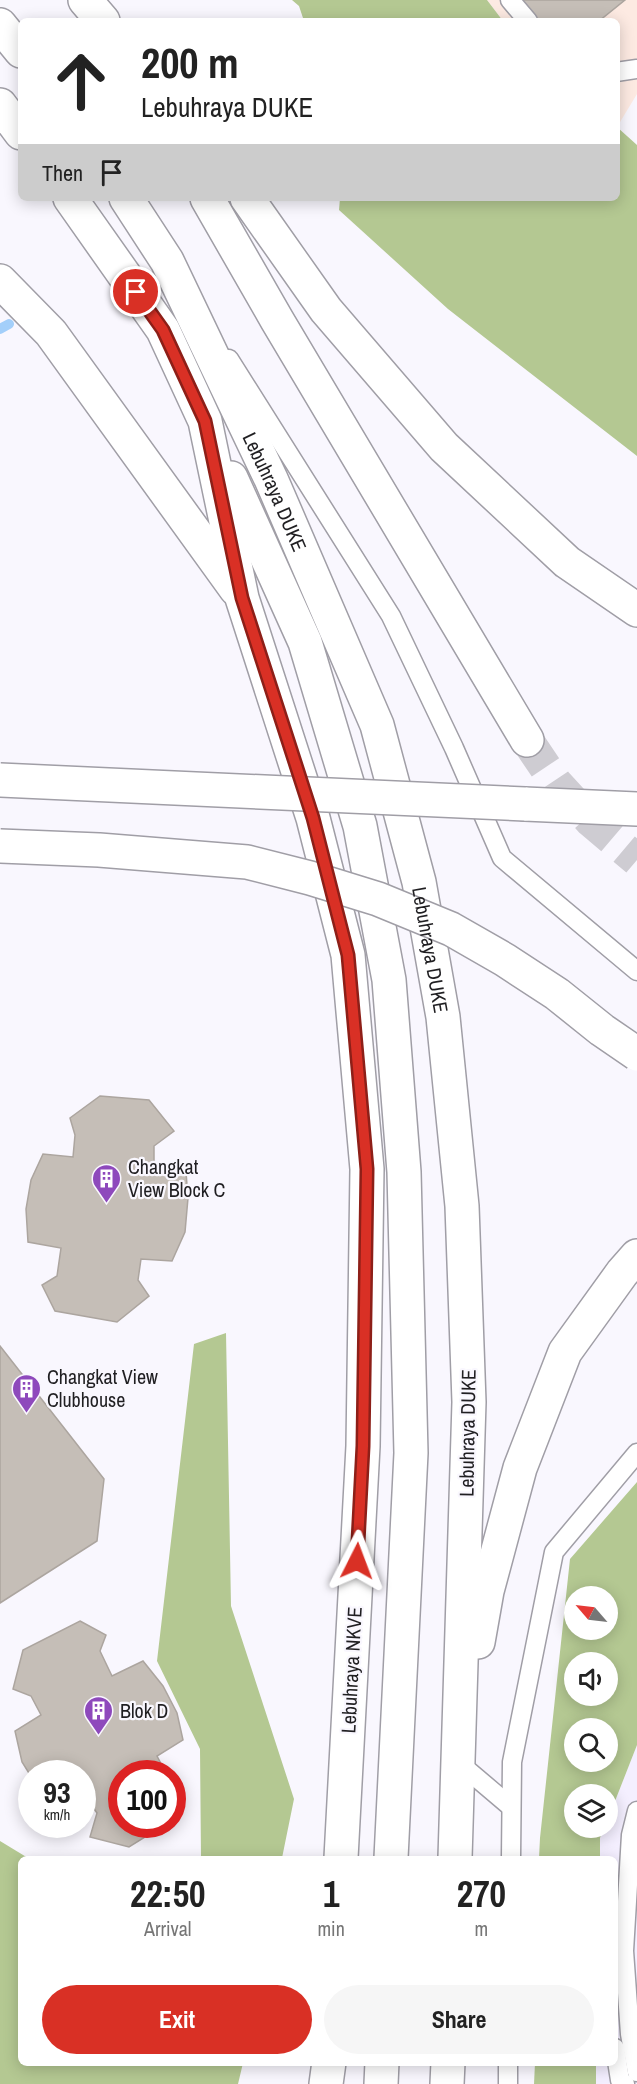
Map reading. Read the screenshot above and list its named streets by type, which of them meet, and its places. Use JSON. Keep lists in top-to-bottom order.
{
  "streets": {
    "highway": ["Lebuhraya DUKE", "Lebuhraya NKVE"]
  },
  "crossings": [
    ["Lebuhraya DUKE", "Lebuhraya NKVE"]
  ],
  "places": {
    "building": ["Changkat View Block C", "Changkat View Clubhouse", "Blok D"]
  },
  "north": "top left",
  "page": {
    "turn": ["200 m", "Lebuhraya DUKE"],
    "then": "Then",
    "speed": "93 km/h",
    "limit": "100",
    "eta": [
      "22:50",
      "Arrival",
      "1",
      "min",
      "270",
      "m"
    ],
    "buttons": ["Exit", "Share"]
  }
}
